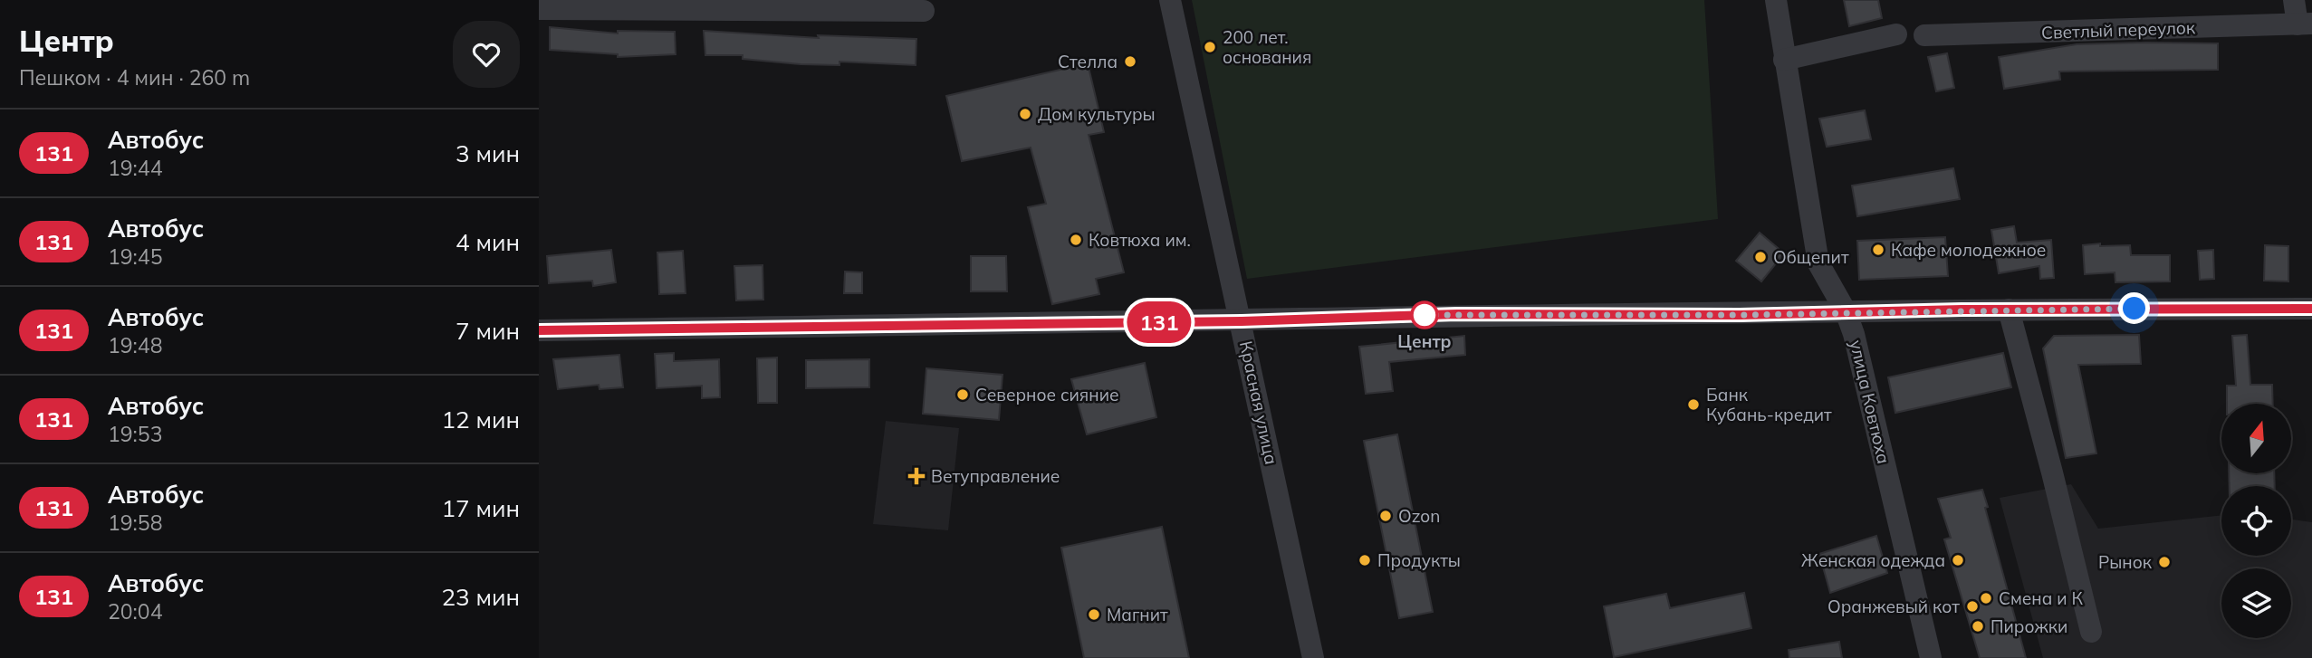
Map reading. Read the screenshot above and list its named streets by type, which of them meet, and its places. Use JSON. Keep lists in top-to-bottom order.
{
  "streets": {
    "street": ["Светлый переулок", "улица Ковтюха", "Красная улица"]
  },
  "places": {
    "other": [
      "200 лет. основания",
      "Стелла",
      "Дом культуры",
      "Ковтюха им.",
      "Кафе молодежное",
      "Общепит",
      "Центр",
      "Северное сияние",
      "Банк Кубань-кредит",
      "Ozon",
      "Продукты",
      "Женская одежда",
      "Рынок",
      "Смена и К",
      "Оранжевый кот",
      "Магнит",
      "Пирожки"
    ],
    "health": ["Ветуправление"]
  },
  "lines": ["bus line 131"],
  "north": "top",
  "page": {
    "heading": ["Центр", "Пешком · 4 мин · 260 m"],
    "on_map": "131",
    "list": [
      {
        "mark": "131",
        "name": "Автобус",
        "note": "19:44",
        "value": "3 мин"
      },
      {
        "mark": "131",
        "name": "Автобус",
        "note": "19:45",
        "value": "4 мин"
      },
      {
        "mark": "131",
        "name": "Автобус",
        "note": "19:48",
        "value": "7 мин"
      },
      {
        "mark": "131",
        "name": "Автобус",
        "note": "19:53",
        "value": "12 мин"
      },
      {
        "mark": "131",
        "name": "Автобус",
        "note": "19:58",
        "value": "17 мин"
      },
      {
        "mark": "131",
        "name": "Автобус",
        "note": "20:04",
        "value": "23 мин"
      }
    ]
  }
}
